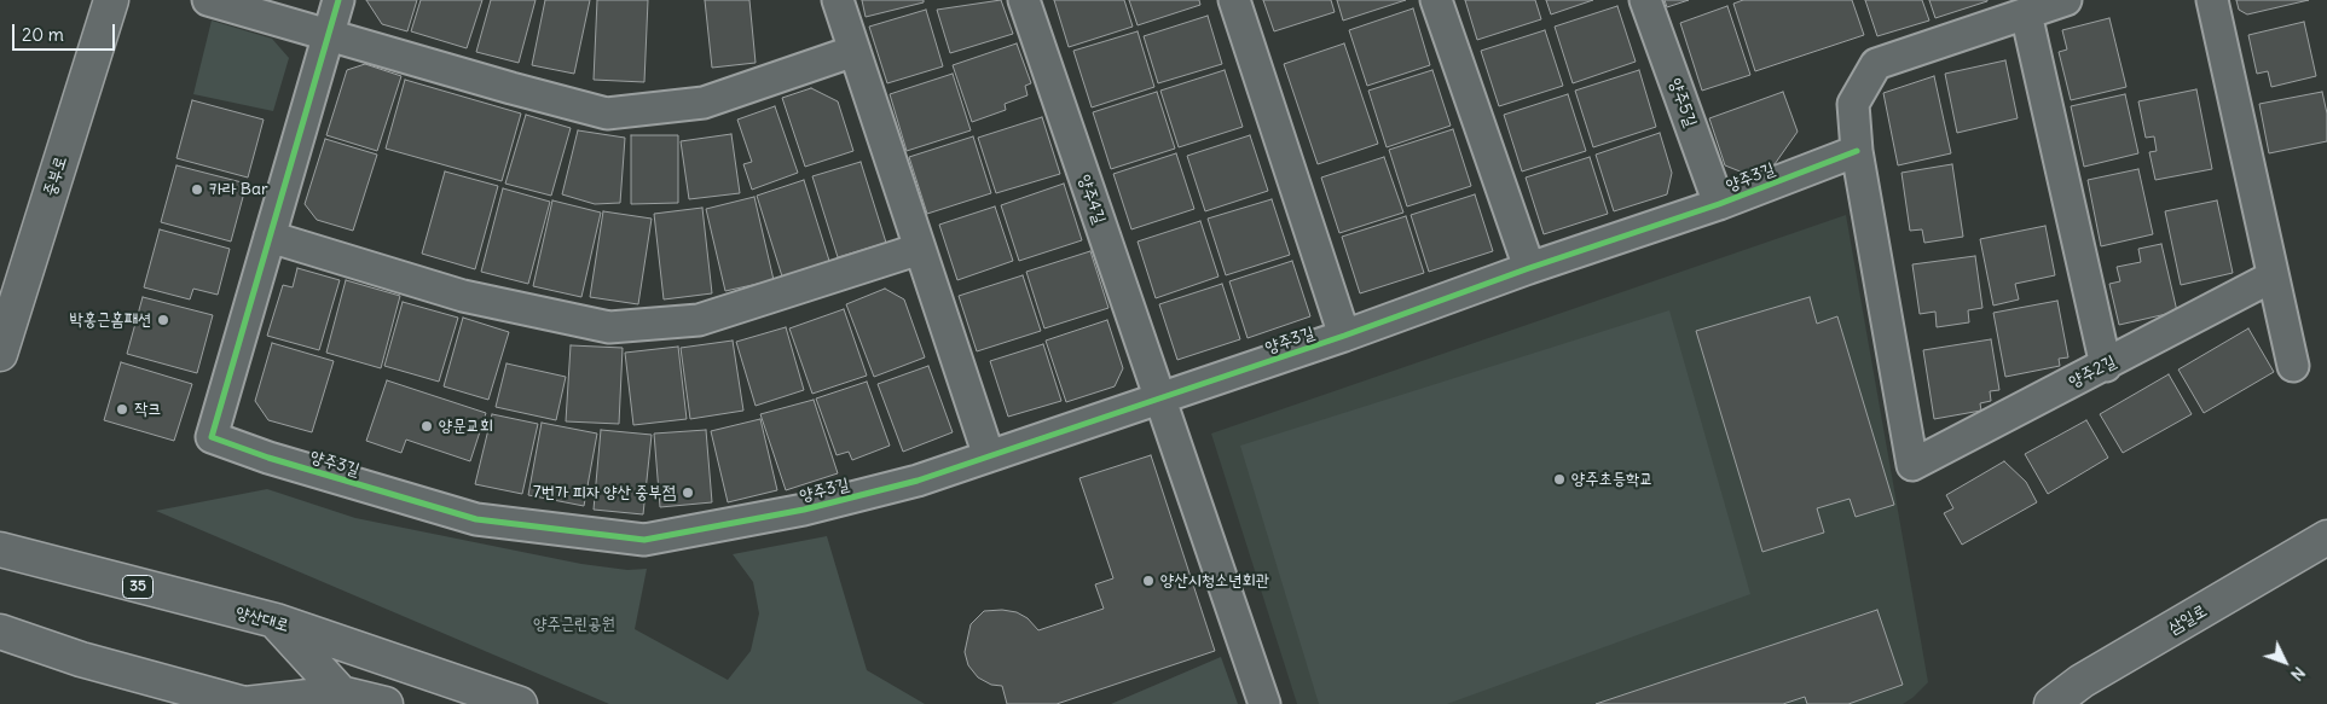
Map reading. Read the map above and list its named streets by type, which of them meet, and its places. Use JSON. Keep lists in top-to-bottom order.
{
  "streets": {
    "main road": [
      "중부로",
      "35",
      "양산대로",
      "삼일로"
    ],
    "street": [
      "양주5길",
      "양주3길",
      "양주4길",
      "양주2길"
    ]
  },
  "crossings": [
    ["양주5길", "양주3길"],
    ["양주3길", "양주4길"],
    ["양주3길", "양주2길"]
  ],
  "parks": ["양주근린공원"],
  "places": [
    "카라 Bar",
    "박홍근홈패션",
    "작크",
    "양문교회",
    "양주초등학교",
    "7번가 피자 양산 중부점",
    "양산시청소년회관"
  ],
  "scale_bar": "20 m",
  "north": "bottom right"
}
